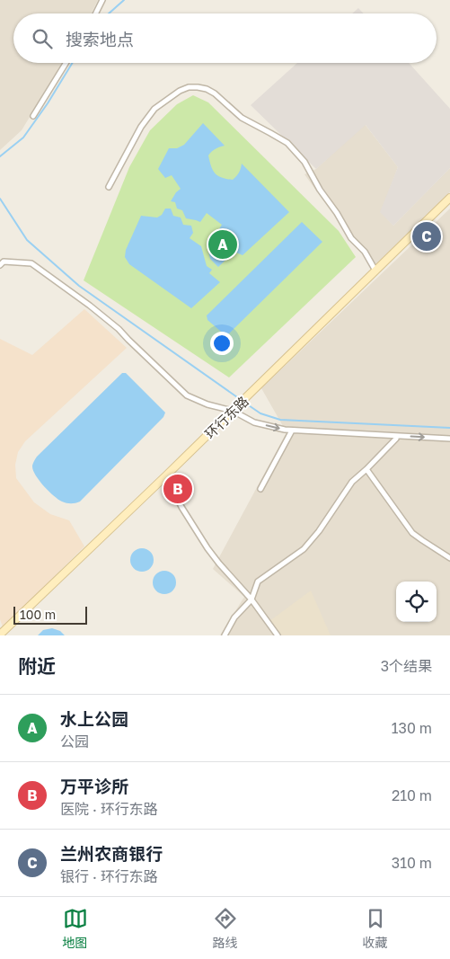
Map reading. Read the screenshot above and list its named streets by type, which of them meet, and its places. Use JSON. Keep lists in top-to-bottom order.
{
  "streets": {
    "street": ["环行东路"]
  },
  "scale_bar": "100 m",
  "page": {
    "search": "搜索地点",
    "pins": ["C", "A", "B"],
    "scale": "100 m",
    "heading": ["附近", "3个结果"],
    "list": [
      {
        "mark": "A",
        "name": "水上公园",
        "note": "公园",
        "value": "130 m"
      },
      {
        "mark": "B",
        "name": "万平诊所",
        "note": "医院 · 环行东路",
        "value": "210 m"
      },
      {
        "mark": "C",
        "name": "兰州农商银行",
        "note": "银行 · 环行东路",
        "value": "310 m"
      }
    ],
    "nav": ["地图", "路线", "收藏"]
  }
}
